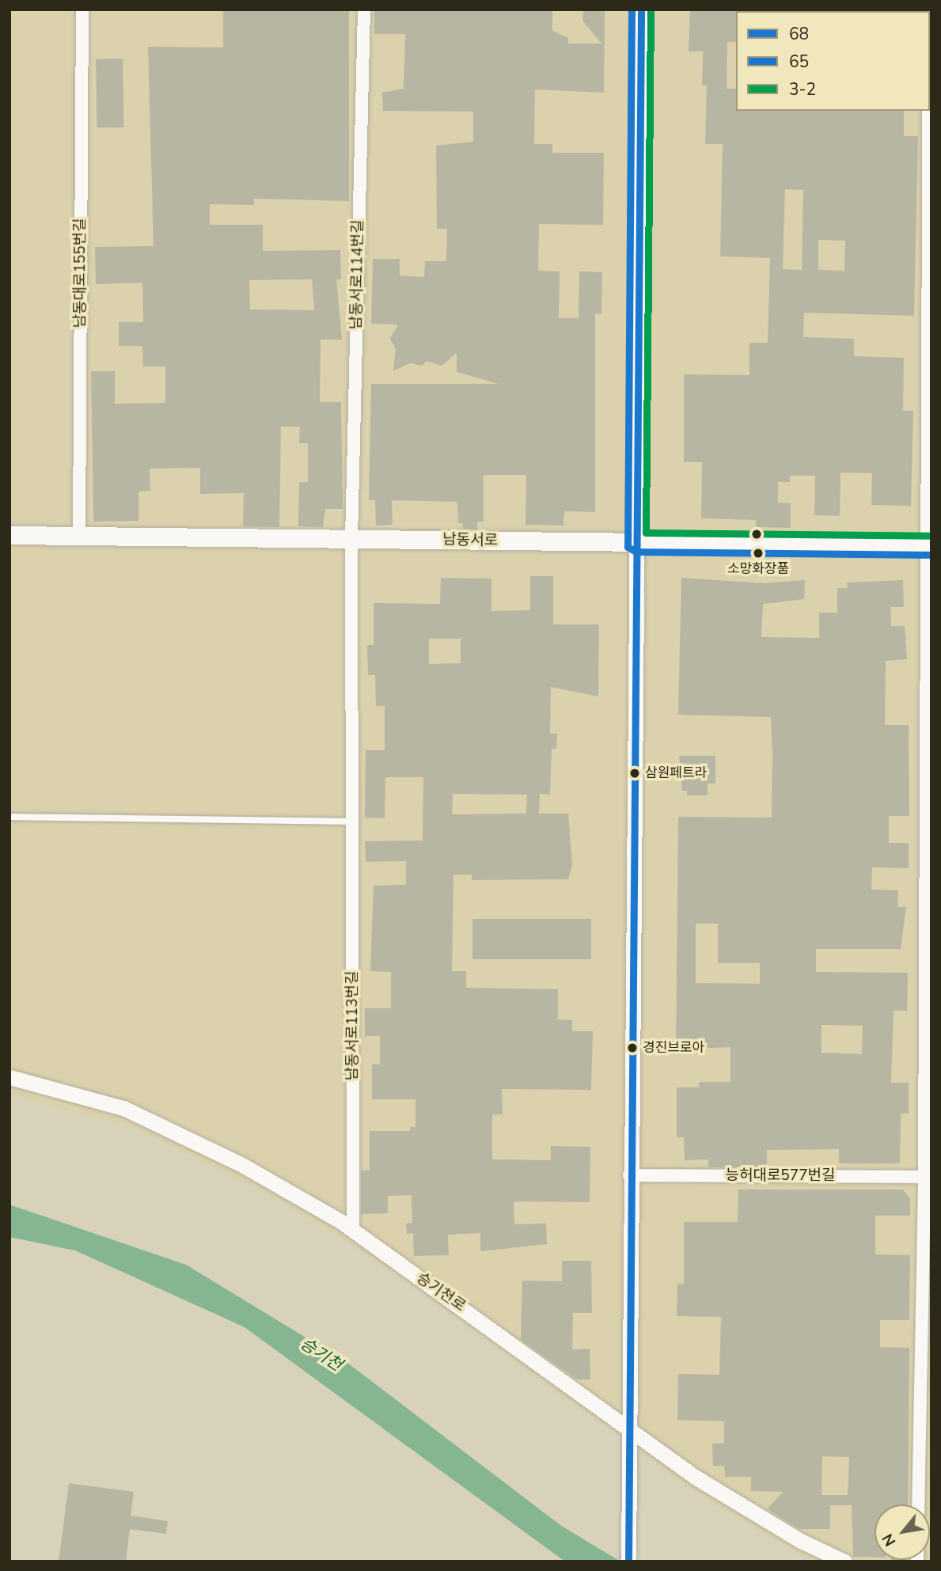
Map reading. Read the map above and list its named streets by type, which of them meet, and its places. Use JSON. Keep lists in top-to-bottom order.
{
  "streets": {
    "main road": ["남동서로"],
    "street": [
      "남동대로155번길",
      "남동서로114번길",
      "남동서로113번길",
      "능허대로577번길",
      "승기천로"
    ]
  },
  "crossings": [
    ["남동대로155번길", "남동서로"],
    ["남동서로114번길", "남동서로"],
    ["남동서로114번길", "남동서로113번길"],
    ["남동서로", "남동서로113번길"],
    ["남동서로113번길", "승기천로"]
  ],
  "water": ["승기천"],
  "places": ["소망화장품", "삼원페트라", "경진브로아"],
  "lines": ["transit line 68", "transit line 65", "transit line 3-2"],
  "legend": ["68", "65", "3-2"],
  "north": "bottom left"
}
